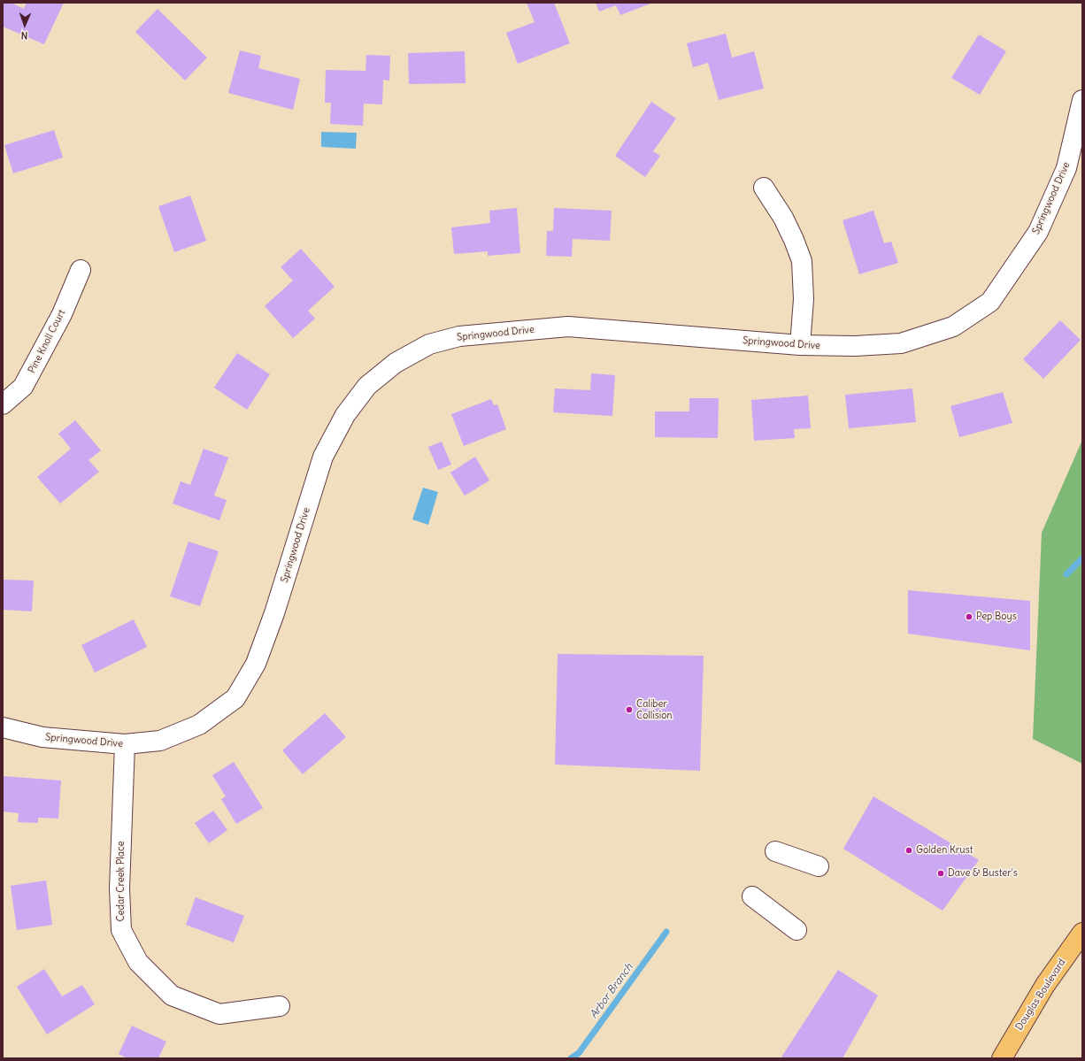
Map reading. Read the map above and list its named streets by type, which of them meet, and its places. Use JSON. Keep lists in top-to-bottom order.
{
  "streets": {
    "main road": ["Douglas Boulevard"],
    "street": ["Springwood Drive", "Pine Knoll Court", "Cedar Creek Place"]
  },
  "crossings": [
    ["Springwood Drive", "Cedar Creek Place"]
  ],
  "water": ["Arbor Branch"],
  "places": [
    "Pep Boys",
    "Caliber Collision",
    "Golden Krust",
    "Dave & Buster's"
  ],
  "north": "bottom"
}
